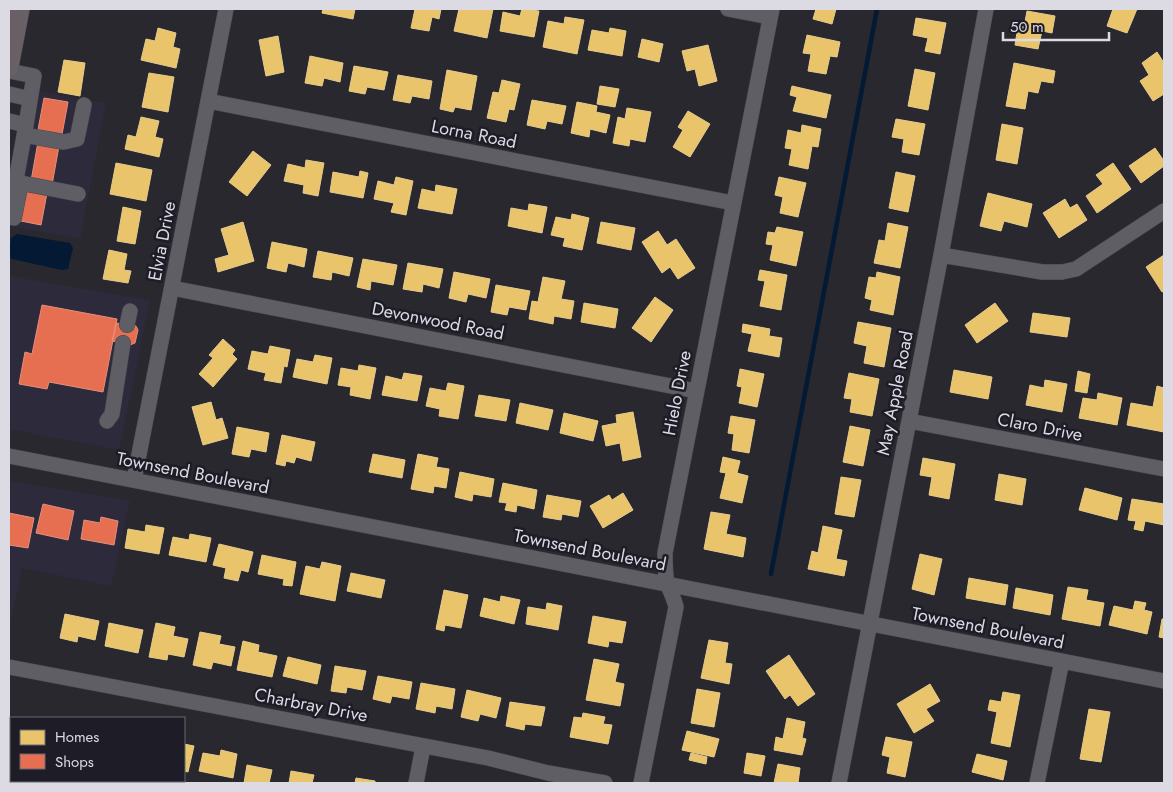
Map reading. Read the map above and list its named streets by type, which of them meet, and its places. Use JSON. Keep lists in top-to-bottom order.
{
  "streets": {
    "street": [
      "Lorna Road",
      "Elvia Drive",
      "Devonwood Road",
      "Hielo Drive",
      "May Apple Road",
      "Claro Drive",
      "Townsend Boulevard",
      "Charbray Drive"
    ]
  },
  "crossings": [
    ["Lorna Road", "Elvia Drive"],
    ["Lorna Road", "Hielo Drive"],
    ["Elvia Drive", "Devonwood Road"],
    ["Elvia Drive", "Townsend Boulevard"],
    ["Devonwood Road", "Hielo Drive"],
    ["Hielo Drive", "Townsend Boulevard"],
    ["May Apple Road", "Claro Drive"],
    ["May Apple Road", "Townsend Boulevard"]
  ],
  "legend": ["Homes", "Shops"],
  "scale_bar": "50 m"
}
